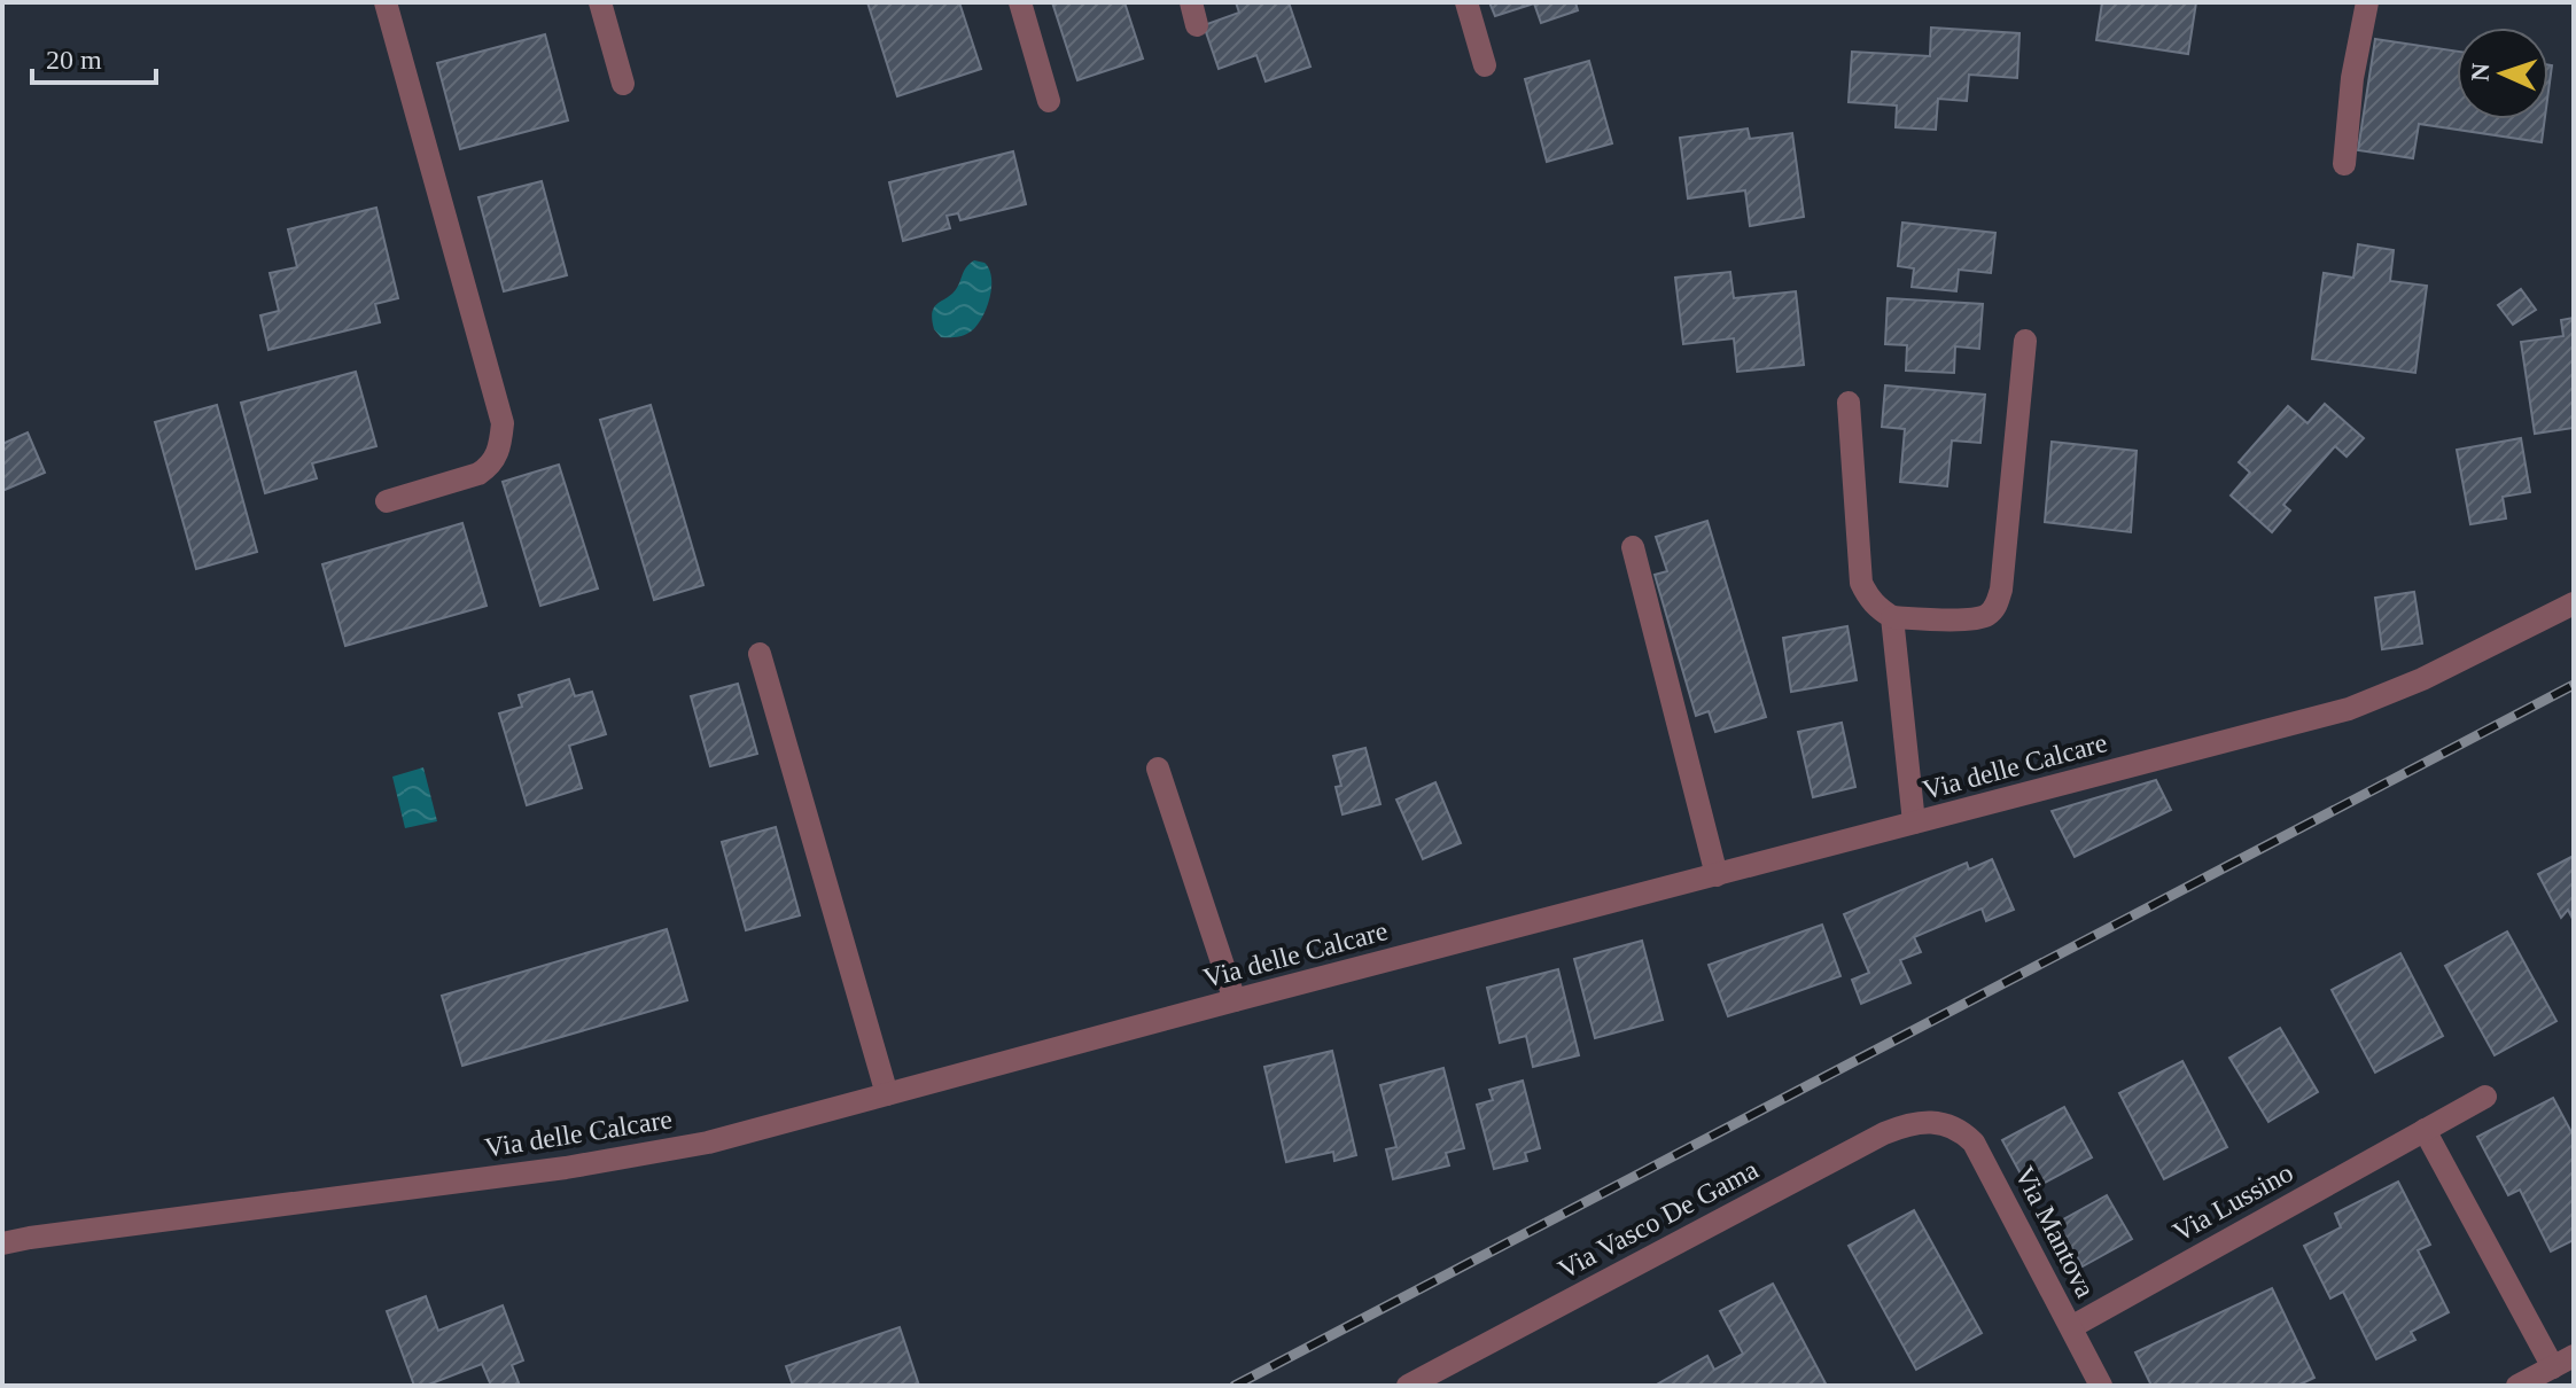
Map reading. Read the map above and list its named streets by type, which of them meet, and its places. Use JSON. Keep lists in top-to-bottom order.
{
  "streets": {
    "street": [
      "Via delle Calcare",
      "Via Lussino",
      "Via Vasco De Gama",
      "Via Mantova"
    ]
  },
  "crossings": [
    ["Via Lussino", "Via Mantova"],
    ["Via Vasco De Gama", "Via Mantova"]
  ],
  "scale_bar": "20 m",
  "north": "left"
}
